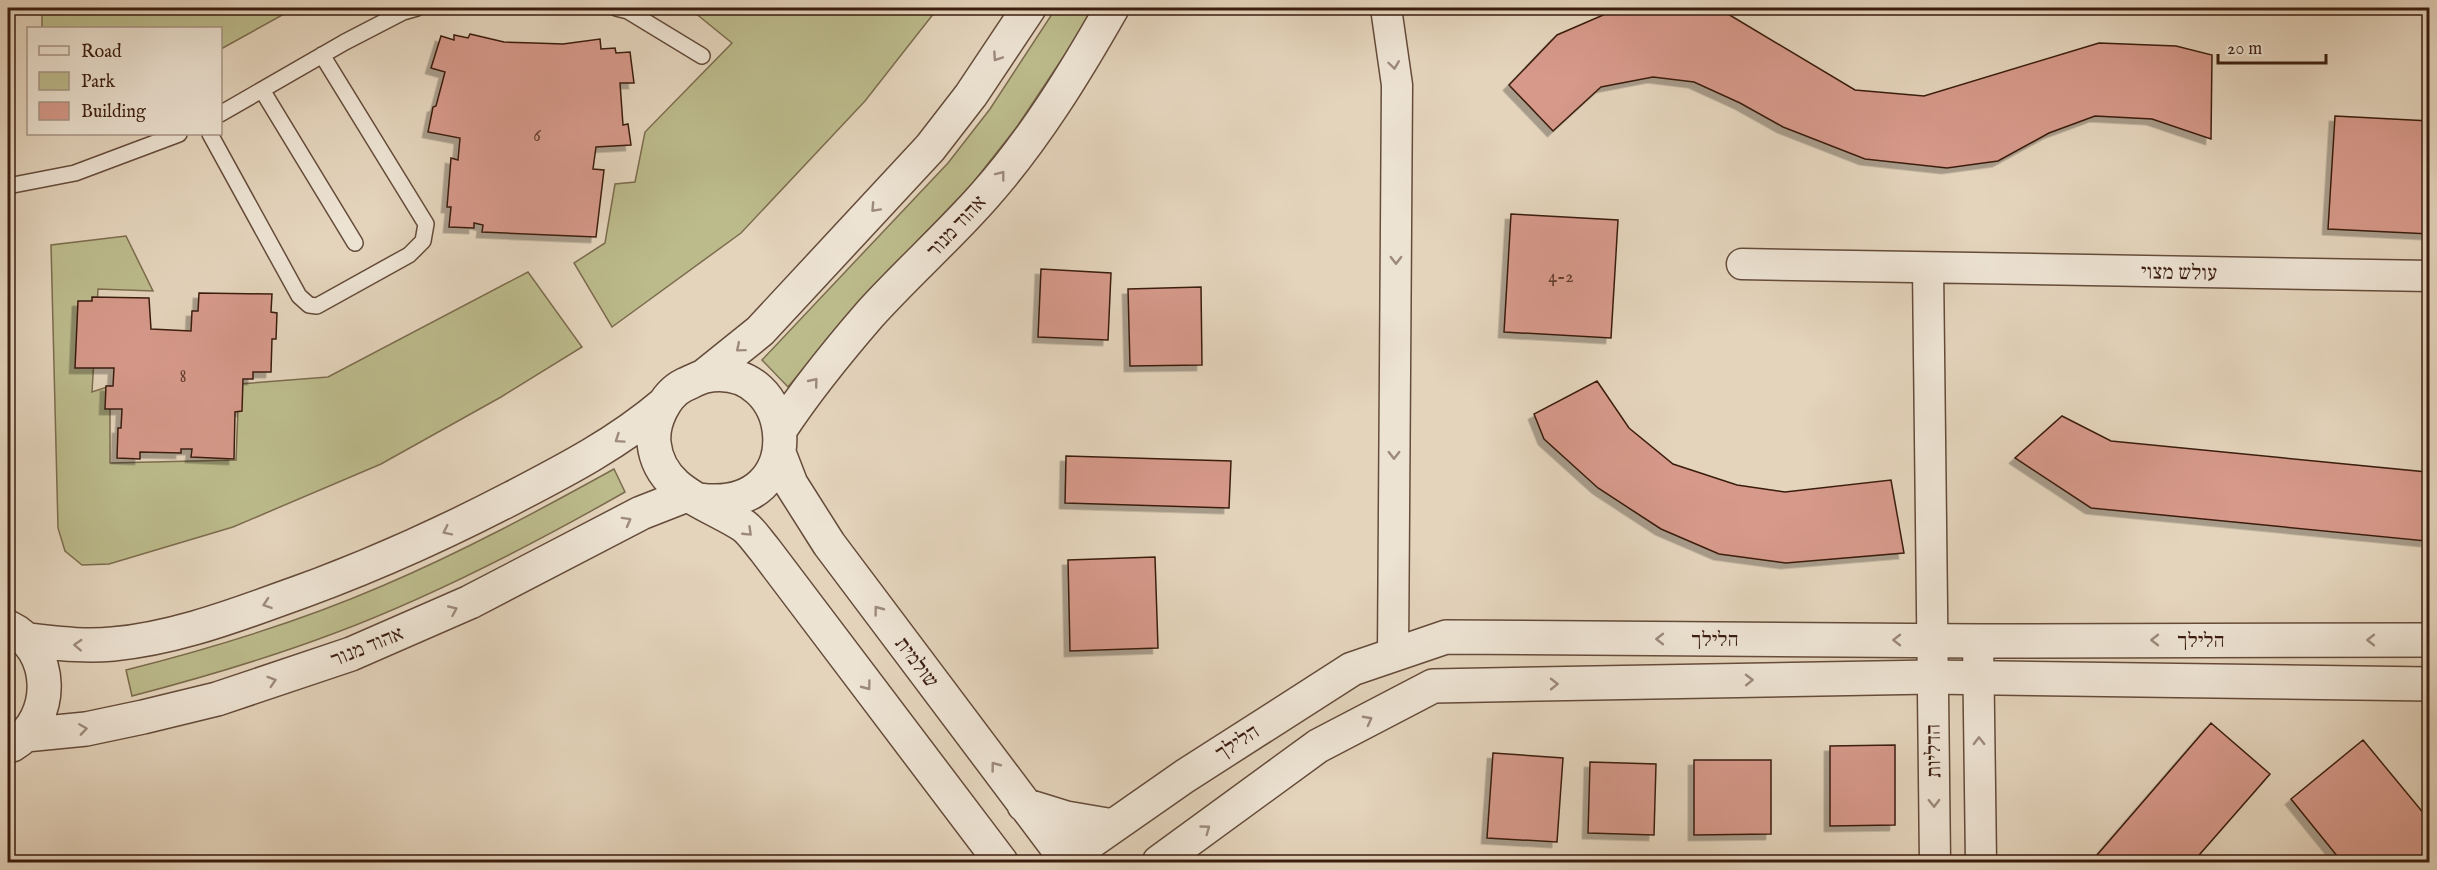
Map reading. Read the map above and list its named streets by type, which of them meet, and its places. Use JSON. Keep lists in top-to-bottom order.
{
  "streets": {
    "street": [
      "אהוד מנור",
      "עולש מצוי",
      "הלילך",
      "שולמית",
      "הדליות"
    ]
  },
  "crossings": [
    ["אהוד מנור", "שולמית"],
    ["הלילך", "שולמית"],
    ["הלילך", "הדליות"]
  ],
  "house_numbers": ["6", "4-2", "8"],
  "legend": ["Road", "Park", "Building"],
  "scale_bar": "20 m"
}
